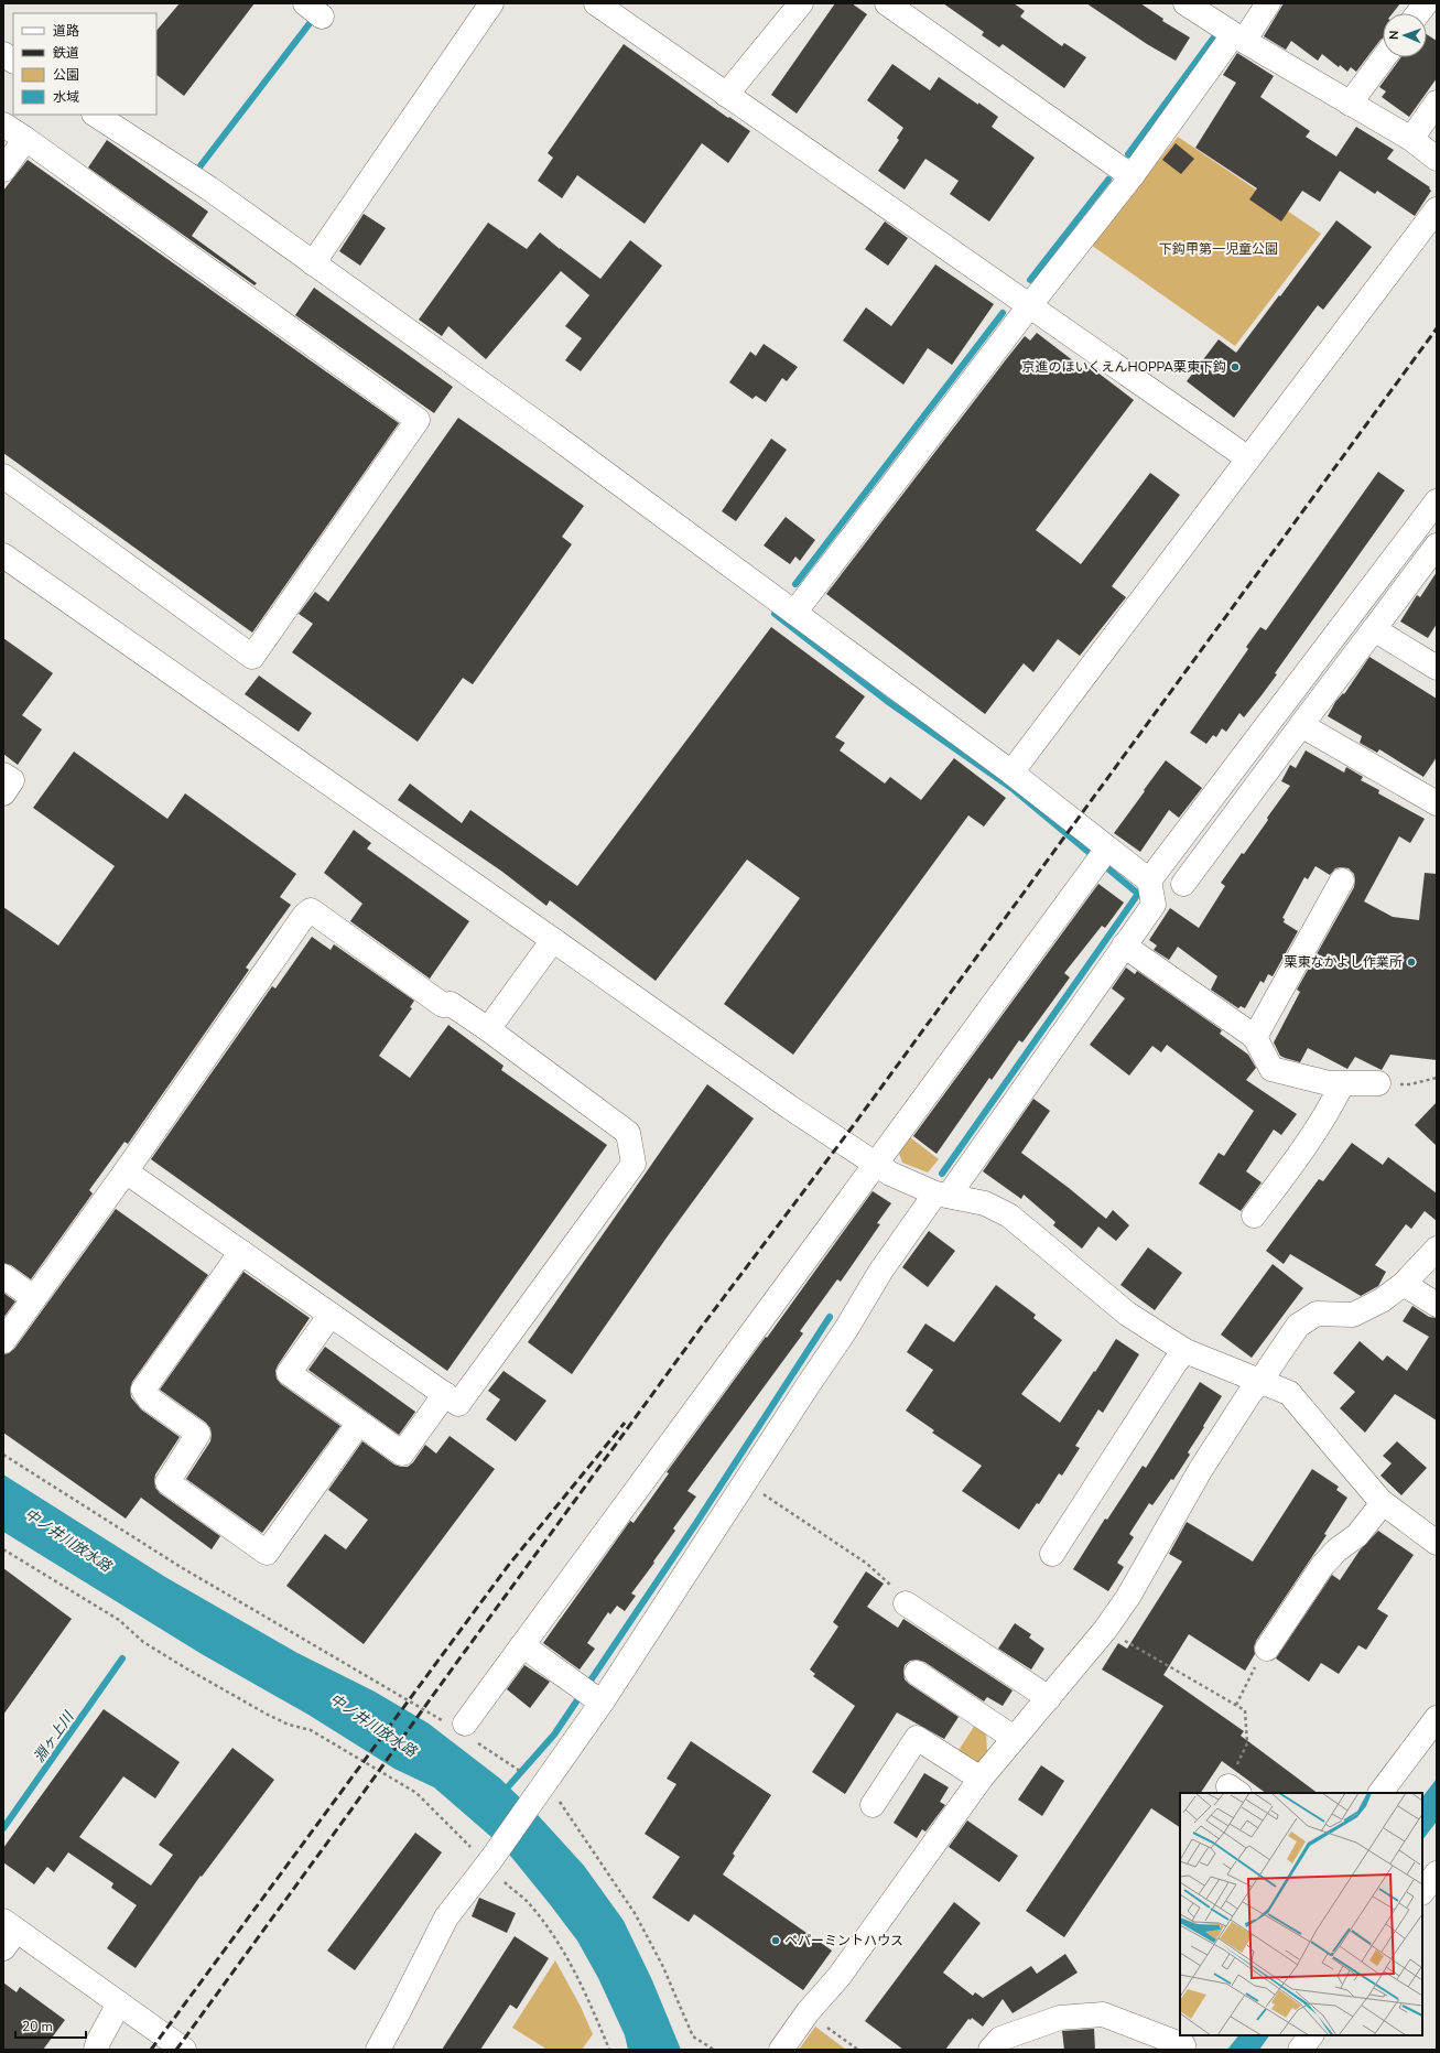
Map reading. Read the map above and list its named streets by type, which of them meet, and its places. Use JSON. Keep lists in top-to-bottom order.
{
  "water": ["中ノ井川放水路", "淵ヶ上川"],
  "parks": ["下鈎甲第一児童公園"],
  "places": ["京進のほいくえんHOPPA栗東下鈎", "栗東なかよし作業所", "ペパーミントハウス"],
  "legend": [
    "道路",
    "鉄道",
    "公園",
    "水域"
  ],
  "scale_bar": "20 m",
  "north": "left"
}
